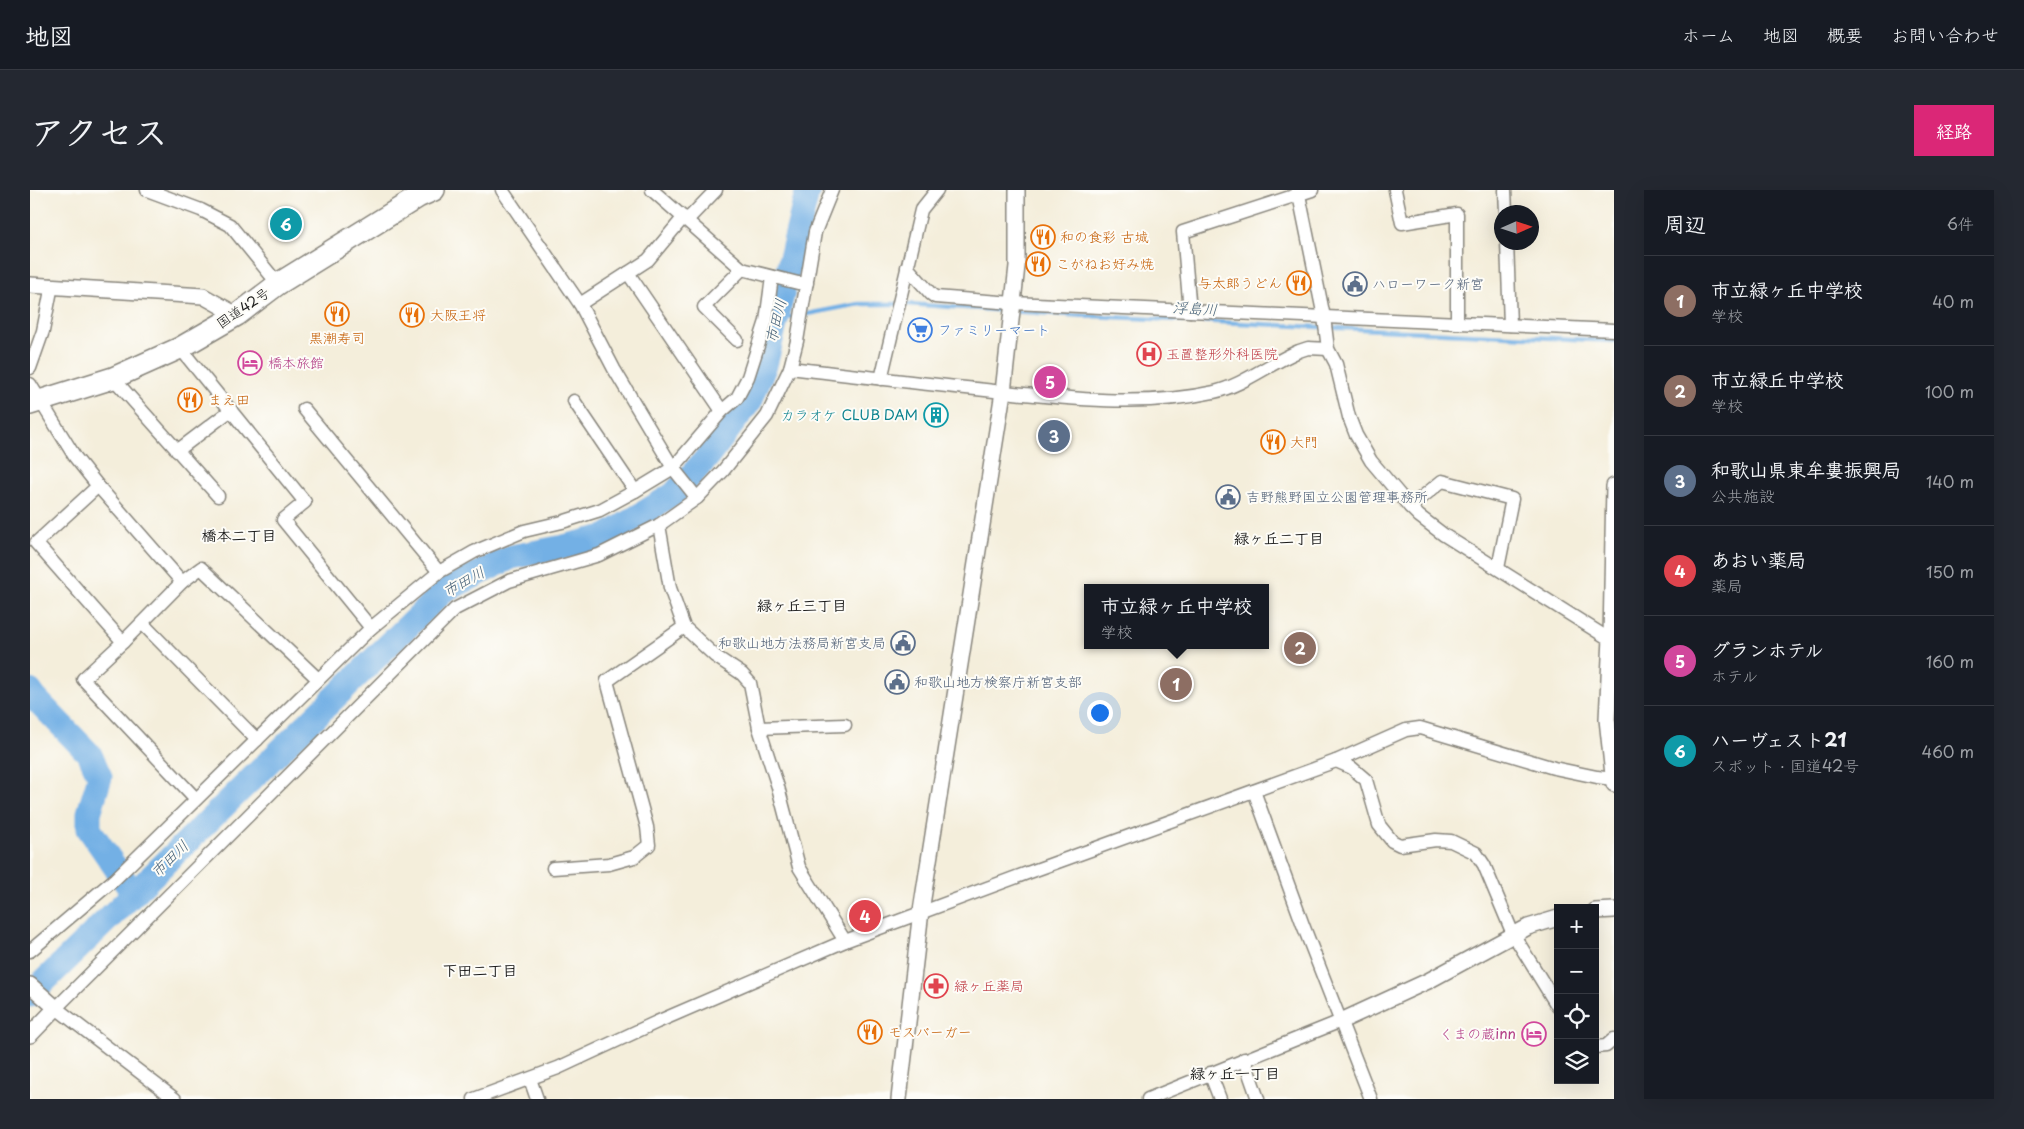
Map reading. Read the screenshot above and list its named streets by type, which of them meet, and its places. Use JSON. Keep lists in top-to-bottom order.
{
  "streets": {
    "highway": ["国道42号"]
  },
  "districts": [
    "橋本二丁目",
    "緑ヶ丘二丁目",
    "緑ヶ丘三丁目",
    "下田二丁目",
    "緑ヶ丘一丁目"
  ],
  "water": ["浮島川", "市田川"],
  "places": {
    "restaurant": [
      "和の食彩 古城",
      "こがねお好み焼",
      "与太郎うどん",
      "黒潮寿司",
      "大阪王将",
      "まえ田",
      "大門",
      "モスバーガー"
    ],
    "public building": [
      "ハローワーク新宮",
      "吉野熊野国立公園管理事務所",
      "和歌山地方法務局新宮支局",
      "和歌山地方検察庁新宮支部"
    ],
    "supermarket": ["ファミリーマート"],
    "hospital": ["玉置整形外科医院"],
    "hotel": ["橋本旅館", "くまの蔵inn"],
    "building": ["カラオケ CLUB DAM"],
    "pharmacy": ["緑ヶ丘薬局"]
  },
  "north": "right",
  "page": {
    "header": "地図",
    "nav": [
      "ホーム",
      "地図",
      "概要",
      "お問い合わせ"
    ],
    "title": "アクセス",
    "buttons": "経路",
    "heading": ["周辺", "6件"],
    "pins": [
      "6",
      "5",
      "3",
      "2",
      "1",
      "4"
    ],
    "list": [
      {
        "mark": "1",
        "name": "市立緑ヶ丘中学校",
        "note": "学校",
        "value": "40 m"
      },
      {
        "mark": "2",
        "name": "市立緑丘中学校",
        "note": "学校",
        "value": "100 m"
      },
      {
        "mark": "3",
        "name": "和歌山県東牟婁振興局",
        "note": "公共施設",
        "value": "140 m"
      },
      {
        "mark": "4",
        "name": "あおい薬局",
        "note": "薬局",
        "value": "150 m"
      },
      {
        "mark": "5",
        "name": "グランホテル",
        "note": "ホテル",
        "value": "160 m"
      },
      {
        "mark": "6",
        "name": "ハーヴェスト21",
        "note": "スポット · 国道42号",
        "value": "460 m"
      }
    ],
    "popup": ["市立緑ヶ丘中学校", "学校"],
    "map_buttons": ["+", "−"]
  }
}
